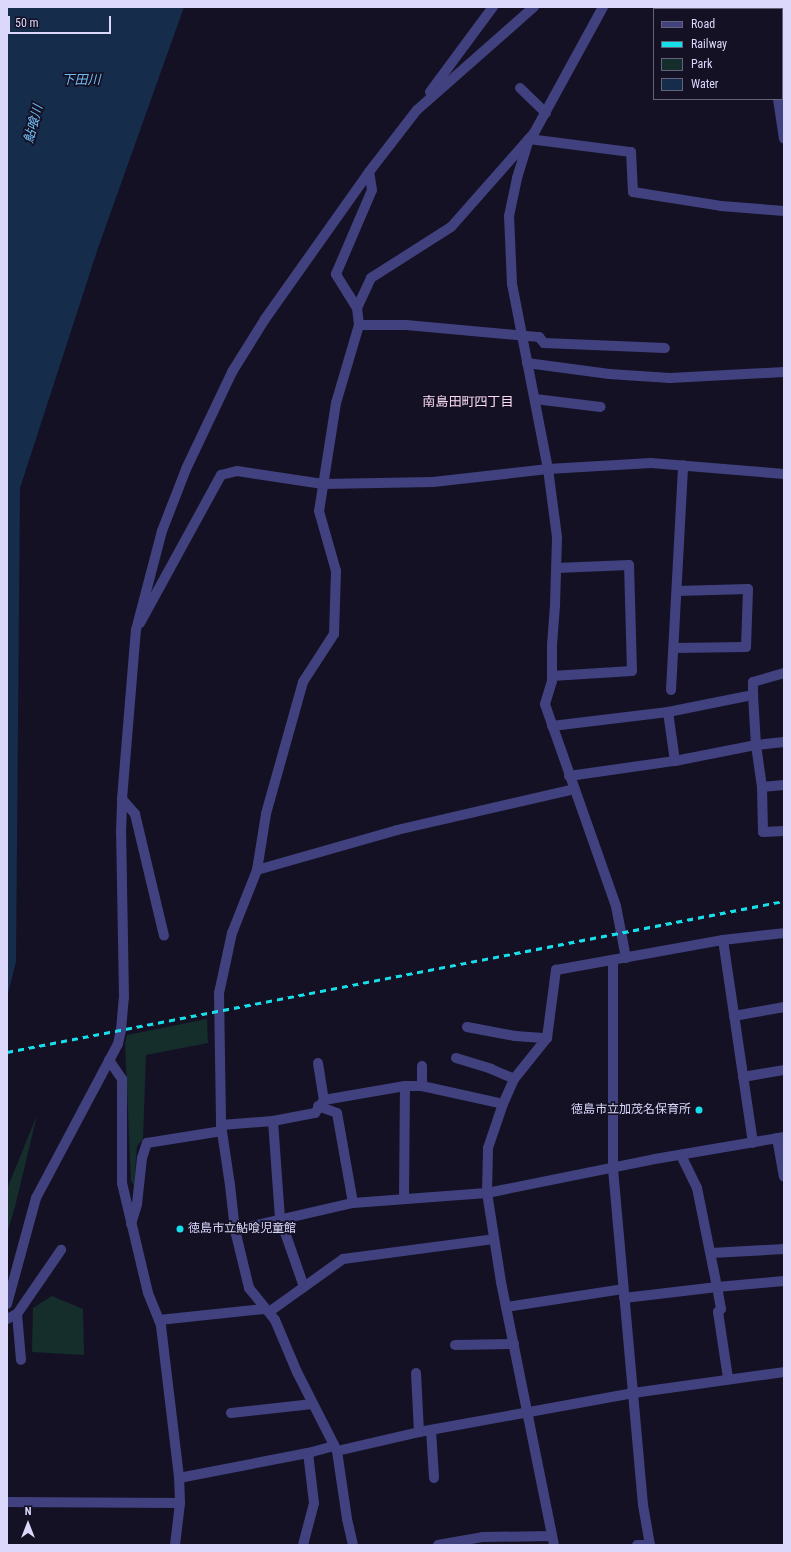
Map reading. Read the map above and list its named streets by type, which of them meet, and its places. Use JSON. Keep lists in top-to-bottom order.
{
  "districts": ["南島田町四丁目"],
  "water": ["下田川", "鮎喰川"],
  "places": ["徳島市立加茂名保育所", "徳島市立鮎喰児童館"],
  "legend": [
    "Road",
    "Railway",
    "Park",
    "Water"
  ],
  "scale_bar": "50 m",
  "north": "top"
}
